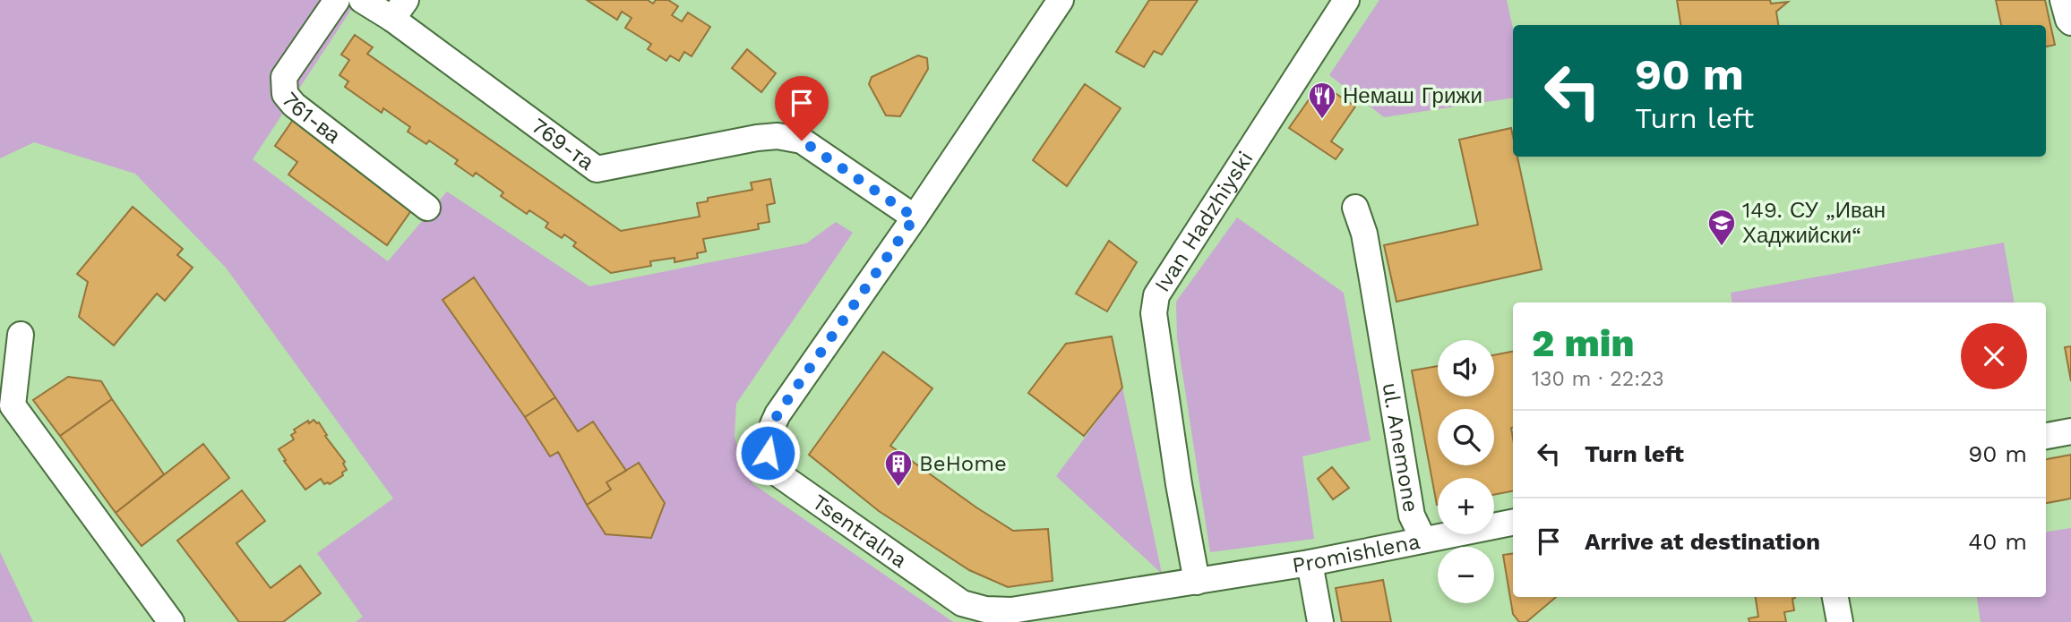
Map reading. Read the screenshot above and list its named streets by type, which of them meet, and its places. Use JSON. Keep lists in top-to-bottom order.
{
  "streets": {
    "street": [
      "761-ва",
      "769-та",
      "Ivan Hadzhiyski",
      "ul. Anemone",
      "Tsentralna",
      "Promishlena"
    ]
  },
  "crossings": [
    ["769-та", "Tsentralna"],
    ["Ivan Hadzhiyski", "Tsentralna"],
    ["Ivan Hadzhiyski", "Promishlena"],
    ["ul. Anemone", "Promishlena"],
    ["Tsentralna", "Promishlena"]
  ],
  "places": {
    "restaurant": ["Немаш Грижи"],
    "school or university": ["149. СУ „Иван Хаджийски“"],
    "building": ["BeHome"]
  },
  "page": {
    "turn": ["90 m", "Turn left"],
    "heading": ["2 min", "130 m · 22:23"],
    "map_buttons": ["+", "−"],
    "list": [
      {
        "name": "Turn left",
        "value": "90 m"
      },
      {
        "name": "Arrive at destination",
        "value": "40 m"
      }
    ]
  }
}
